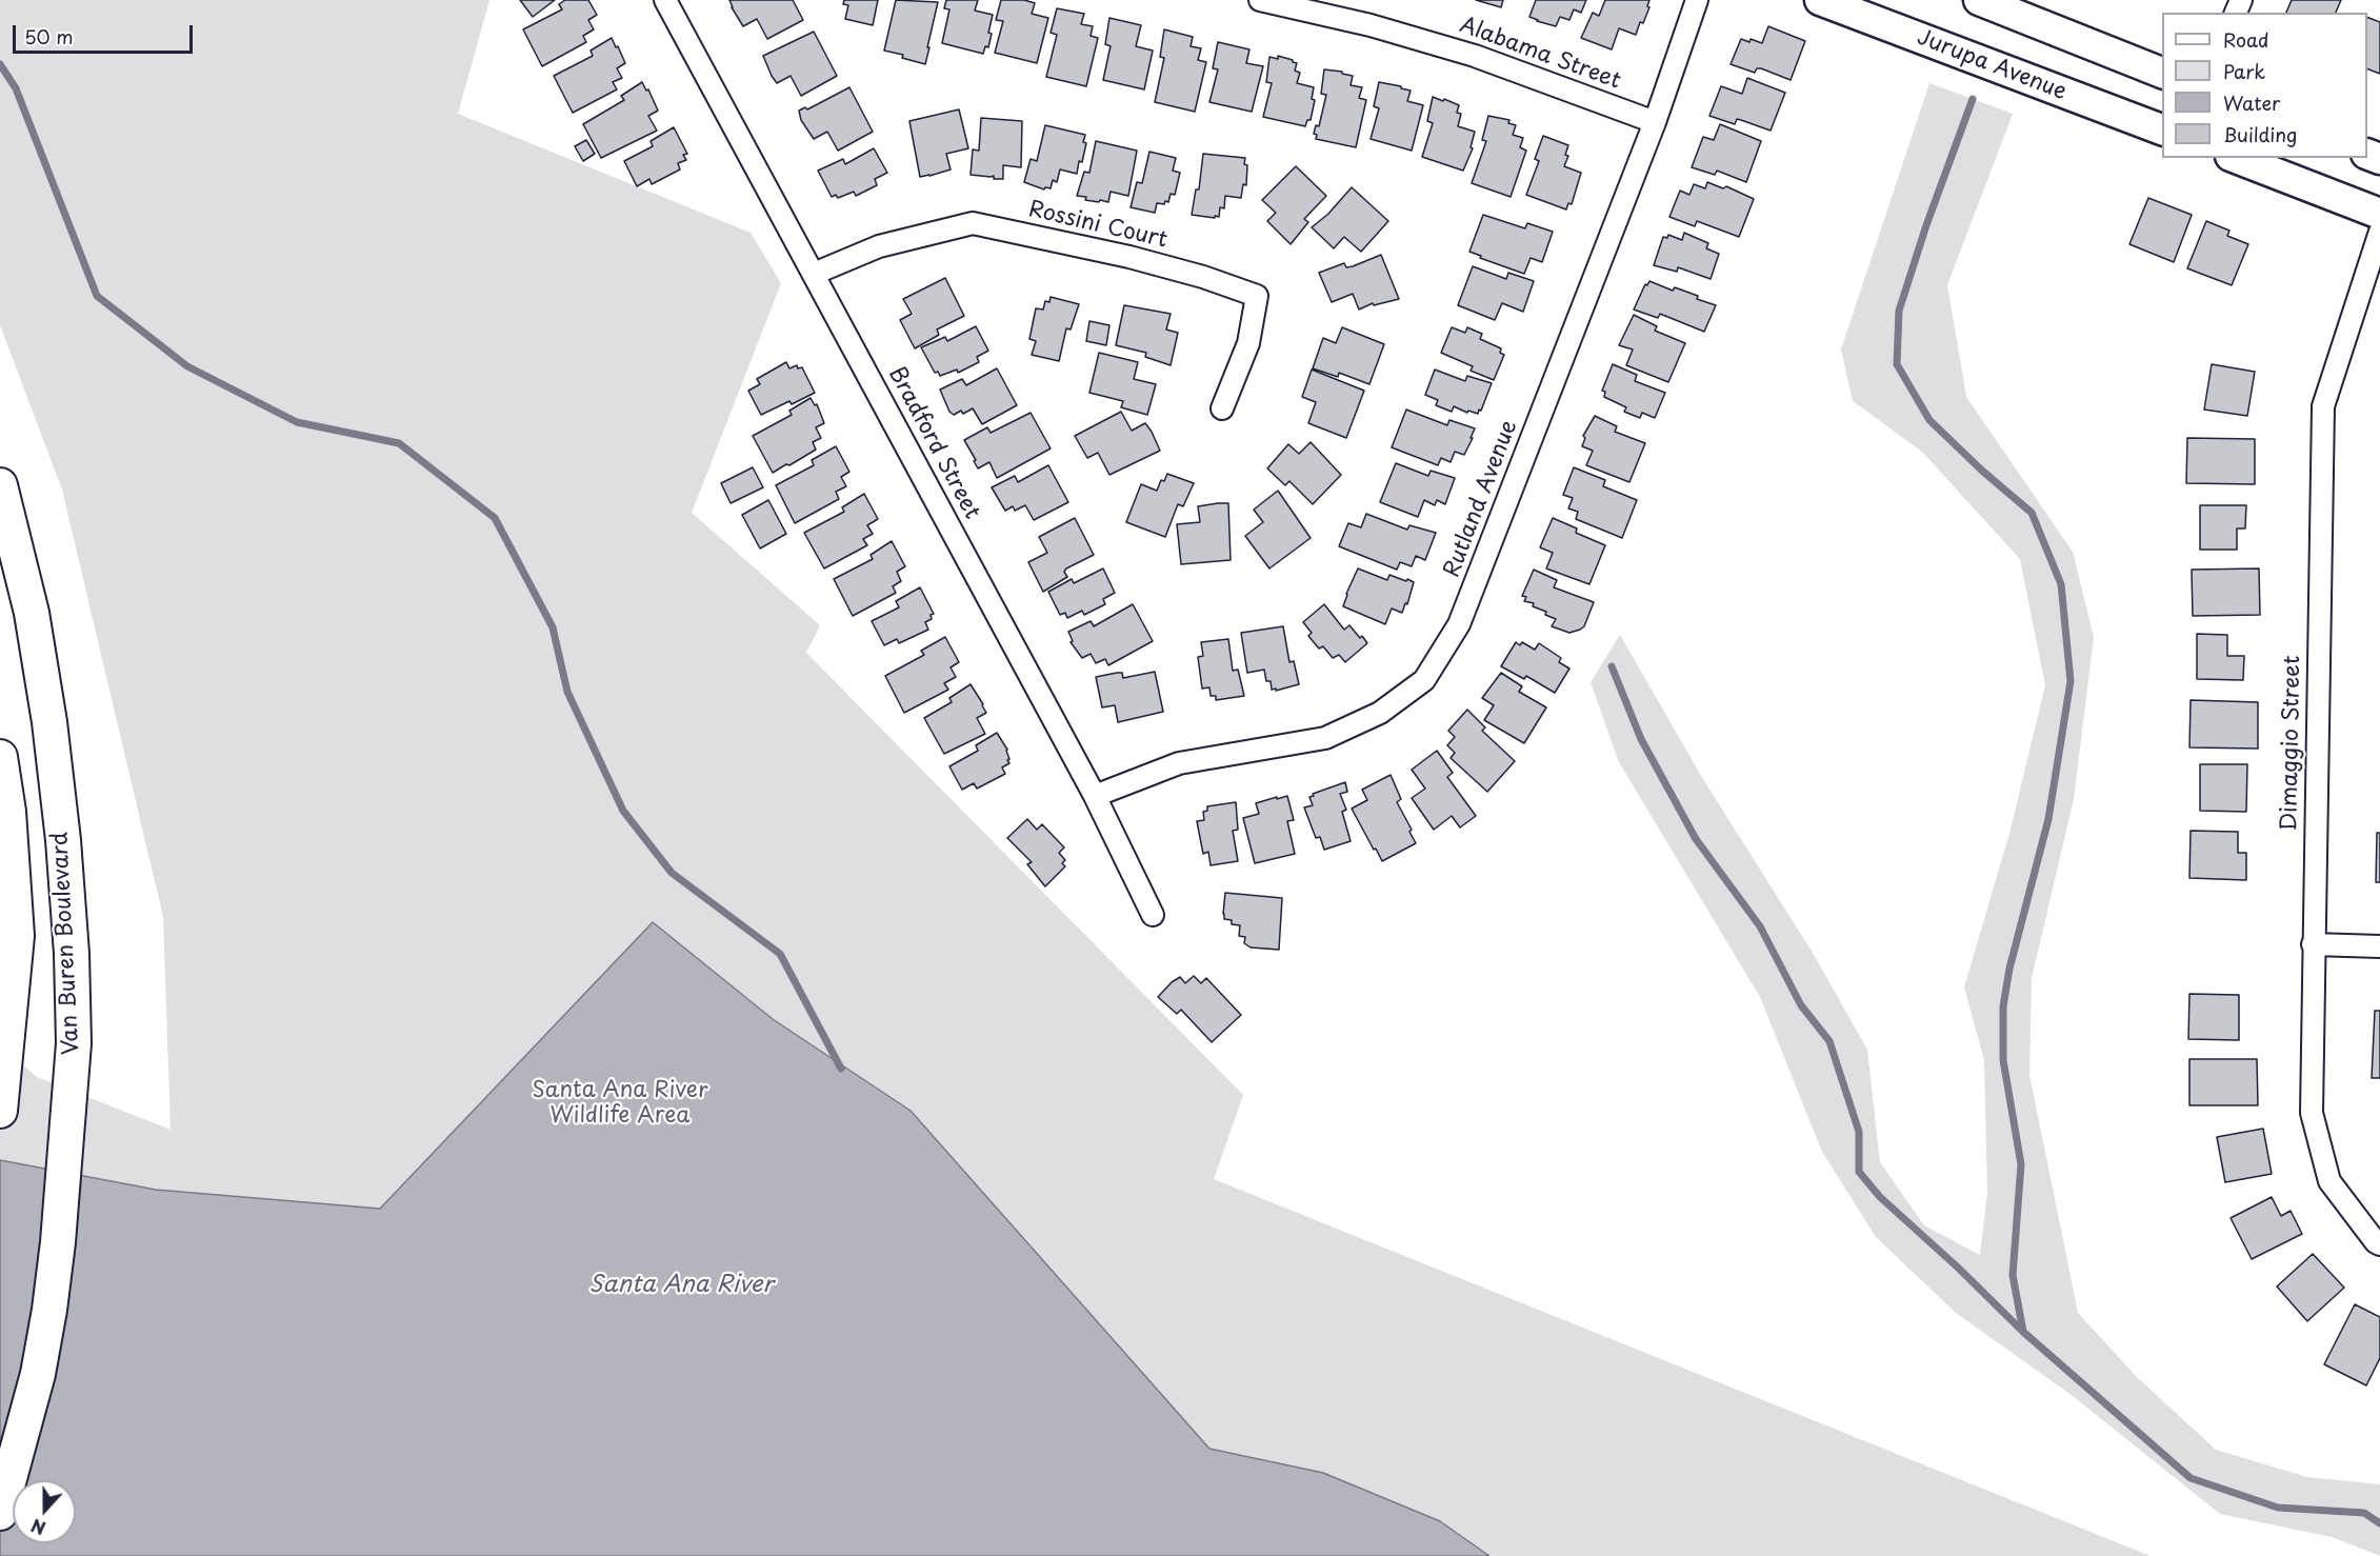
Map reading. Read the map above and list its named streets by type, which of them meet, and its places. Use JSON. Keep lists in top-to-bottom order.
{
  "streets": {
    "main road": ["Jurupa Avenue", "Van Buren Boulevard"],
    "street": [
      "Alabama Street",
      "Rossini Court",
      "Bradford Street",
      "Rutland Avenue",
      "Dimaggio Street"
    ]
  },
  "crossings": [
    ["Alabama Street", "Rutland Avenue"],
    ["Rossini Court", "Bradford Street"],
    ["Bradford Street", "Rutland Avenue"]
  ],
  "water": ["Santa Ana River"],
  "parks": ["Santa Ana River Wildlife Area"],
  "legend": [
    "Road",
    "Park",
    "Water",
    "Building"
  ],
  "scale_bar": "50 m",
  "north": "bottom"
}
